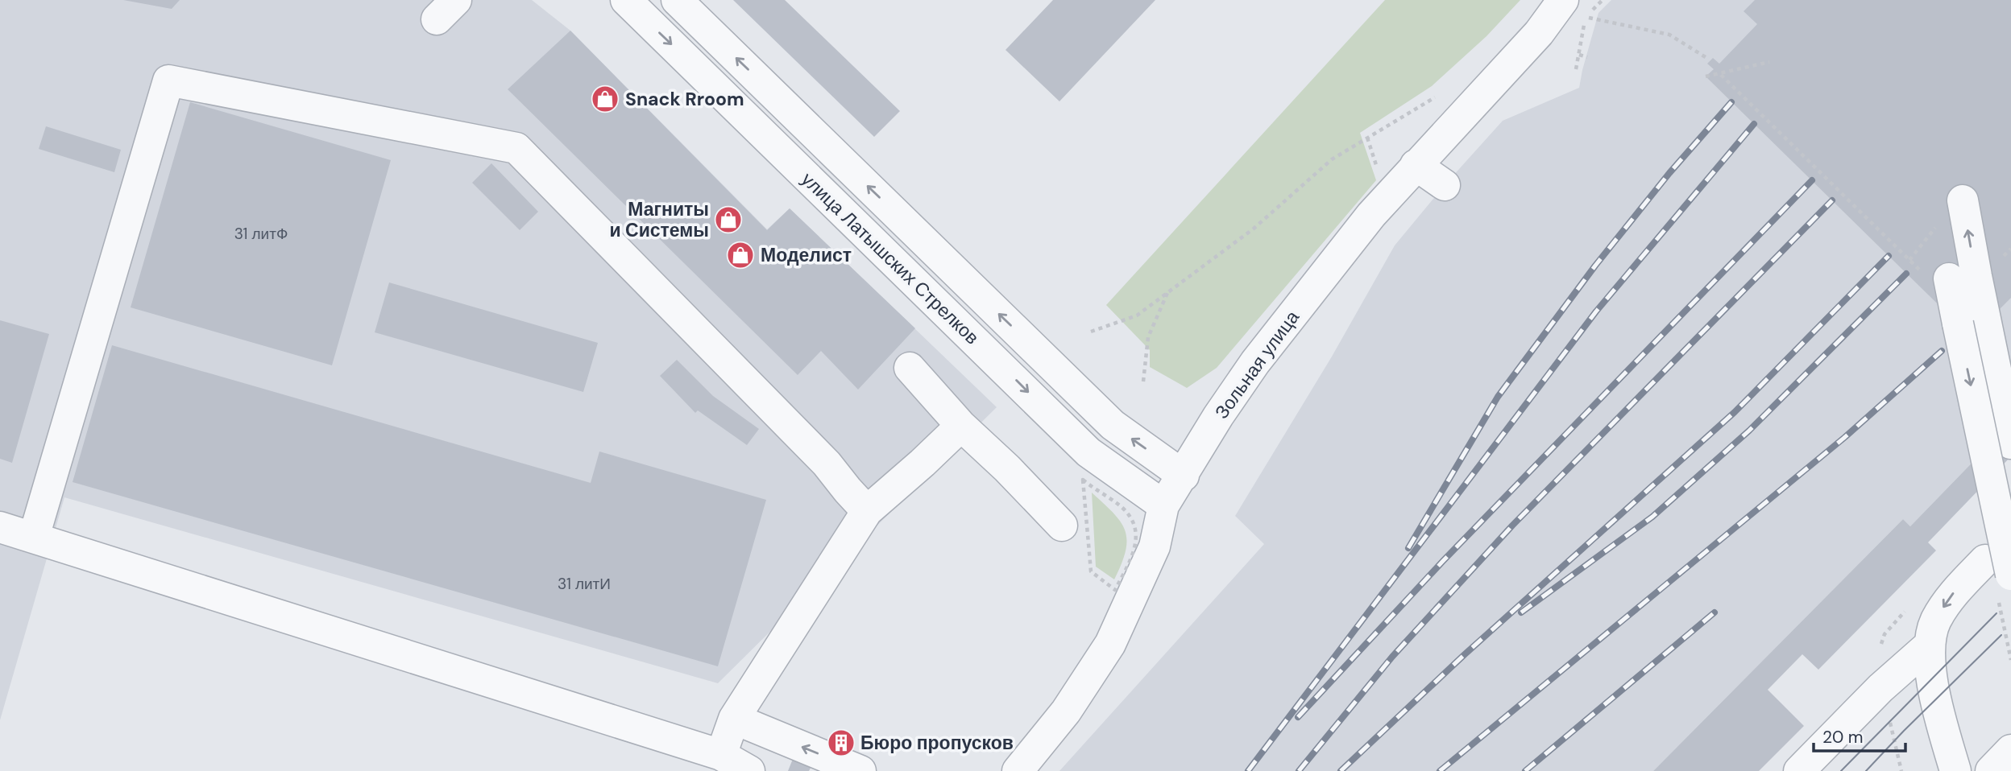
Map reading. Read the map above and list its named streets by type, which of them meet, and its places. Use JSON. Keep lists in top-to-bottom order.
{
  "streets": {
    "street": ["улица Латышских Стрелков", "Зольная улица"]
  },
  "crossings": [
    ["улица Латышских Стрелков", "Зольная улица"]
  ],
  "places": {
    "shop": ["Snack Rroom", "Магниты и Системы", "Моделист"],
    "building": ["Бюро пропусков"]
  },
  "house_numbers": ["31 литФ", "31 литИ"],
  "scale_bar": "20 m"
}
